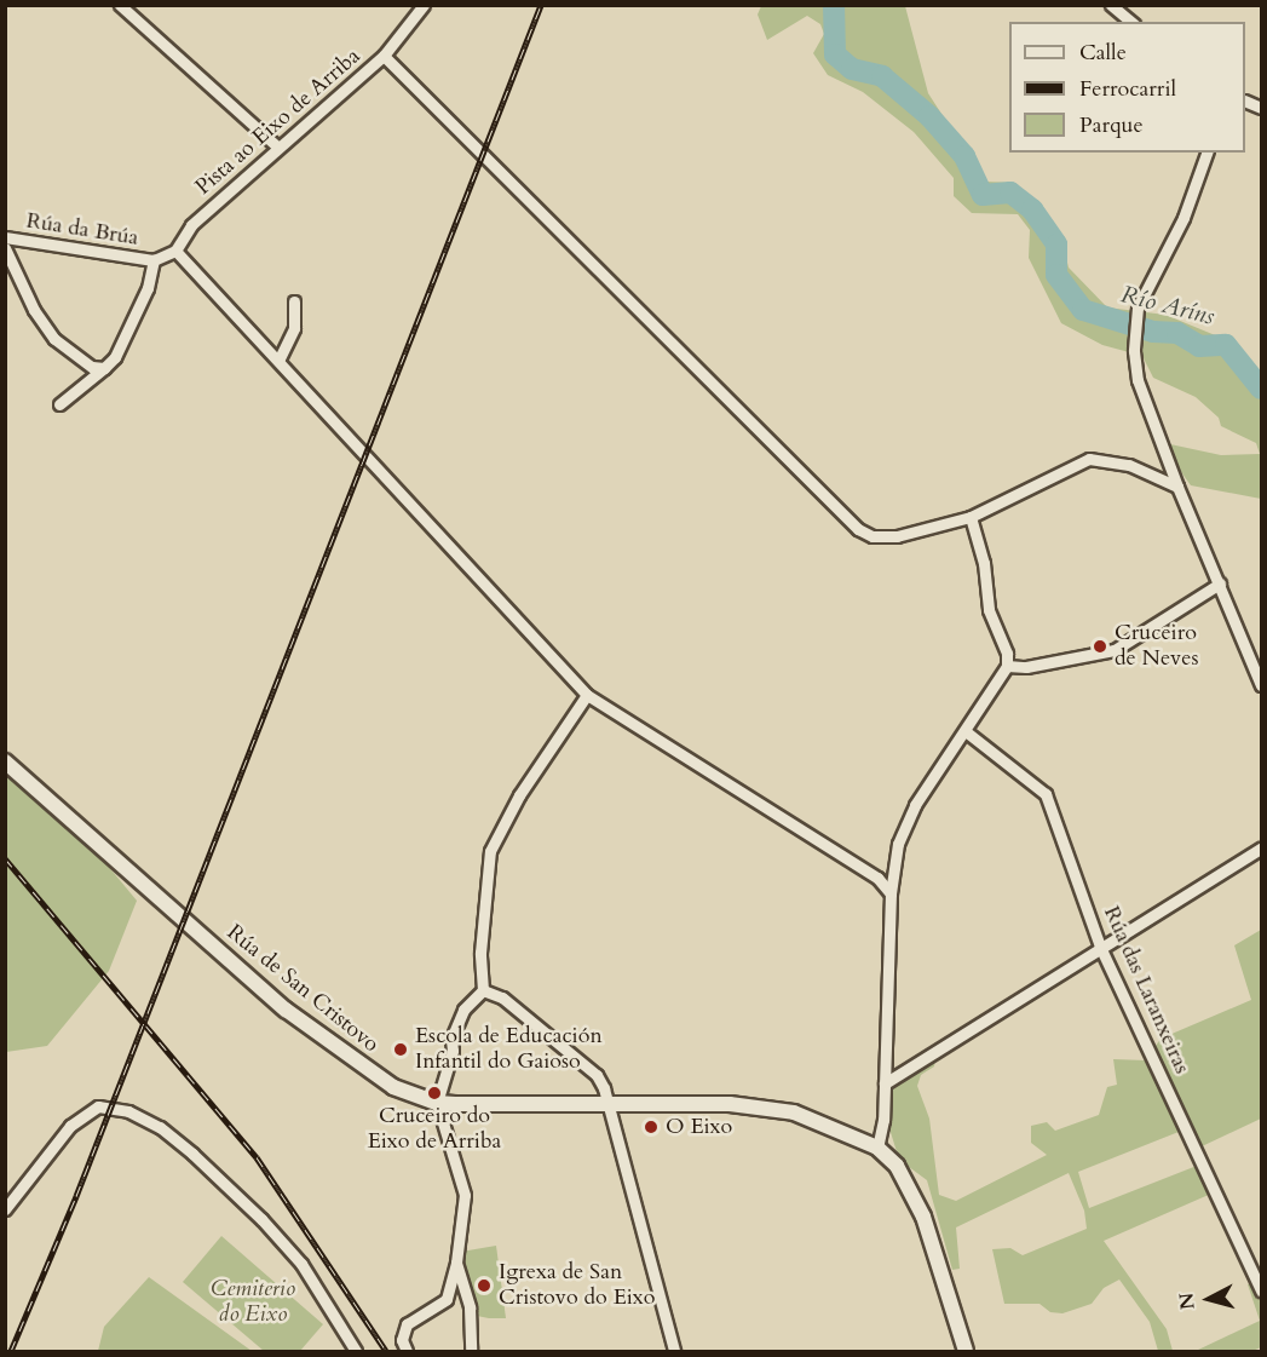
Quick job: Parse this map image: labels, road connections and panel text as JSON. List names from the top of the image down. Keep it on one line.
{"streets":{"street":["Pista ao Eixo de Arriba","Rúa da Brúa","Rúa de San Cristovo","Rúa das Laranxeiras"]},"water":["Río Aríns"],"parks":["Cemiterio do Eixo"],"places":["Cruceiro de Neves","Escola de Educación Infantil do Gaioso","Cruceiro do Eixo de Arriba","O Eixo","Igrexa de San Cristovo do Eixo"],"legend":["Calle","Ferrocarril","Parque"],"north":"left"}
